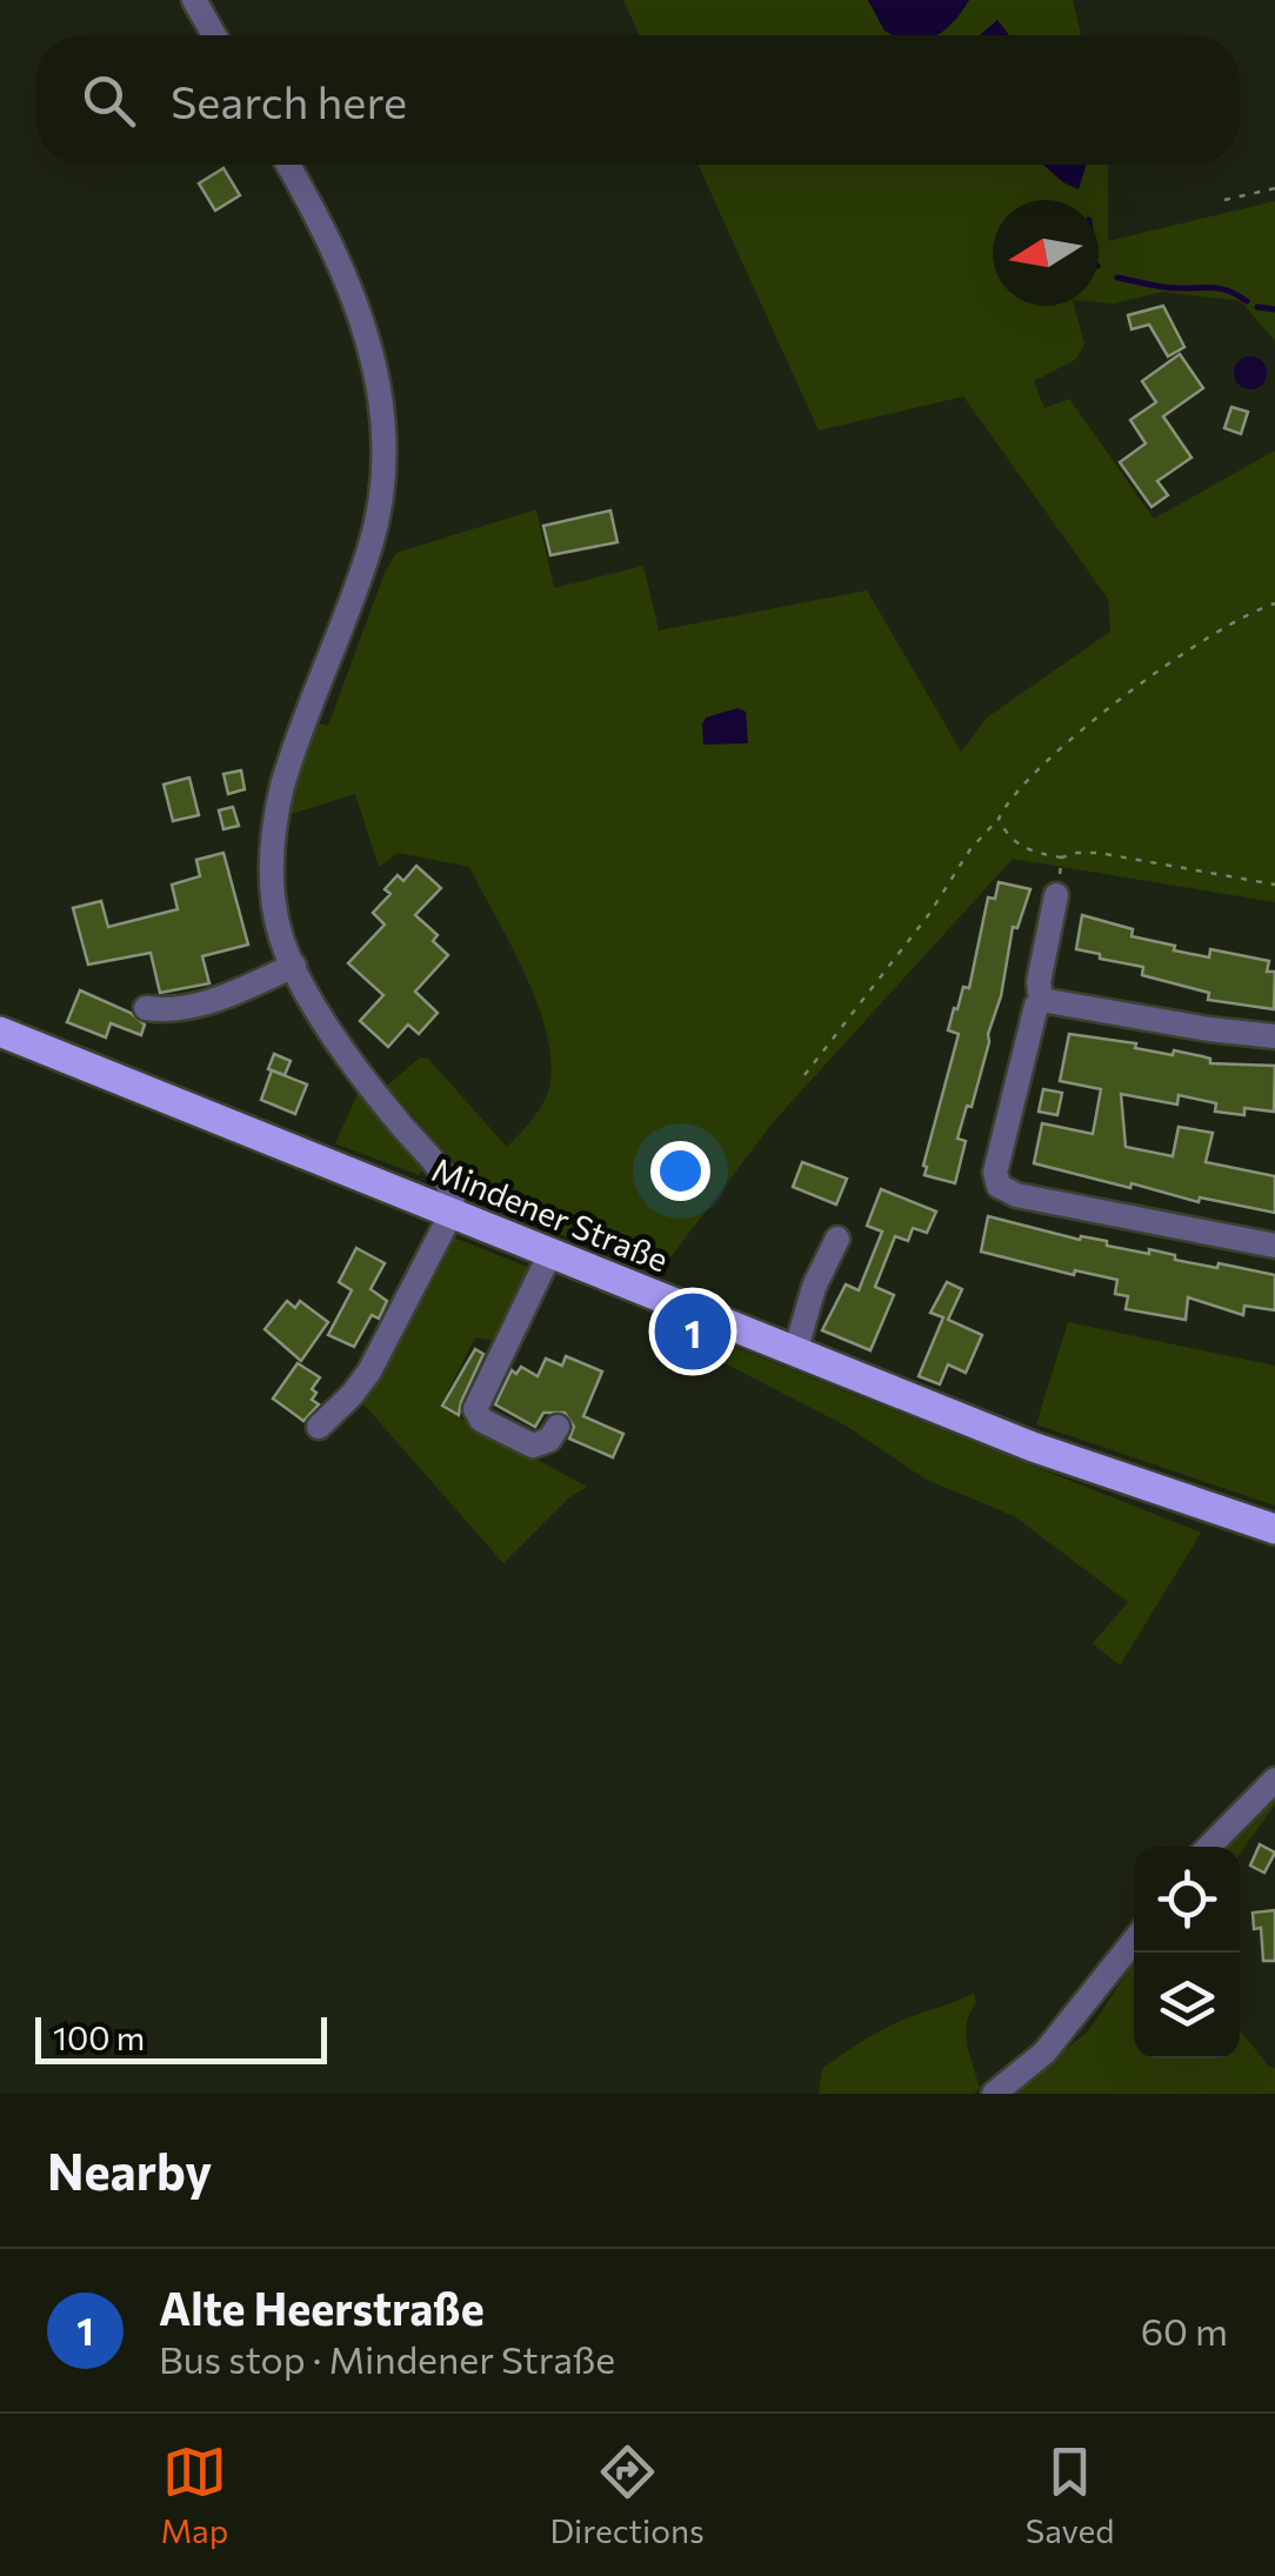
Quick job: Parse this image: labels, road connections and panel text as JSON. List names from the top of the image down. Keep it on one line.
{"streets":{"main road":["Mindener Straße"]},"scale_bar":"100 m","north":"left","page":{"search":"Search here","pins":"1","scale":"100 m","heading":"Nearby","list":[{"mark":"1","name":"Alte Heerstraße","note":"Bus stop · Mindener Straße","value":"60 m"}],"nav":["Map","Directions","Saved"]}}
